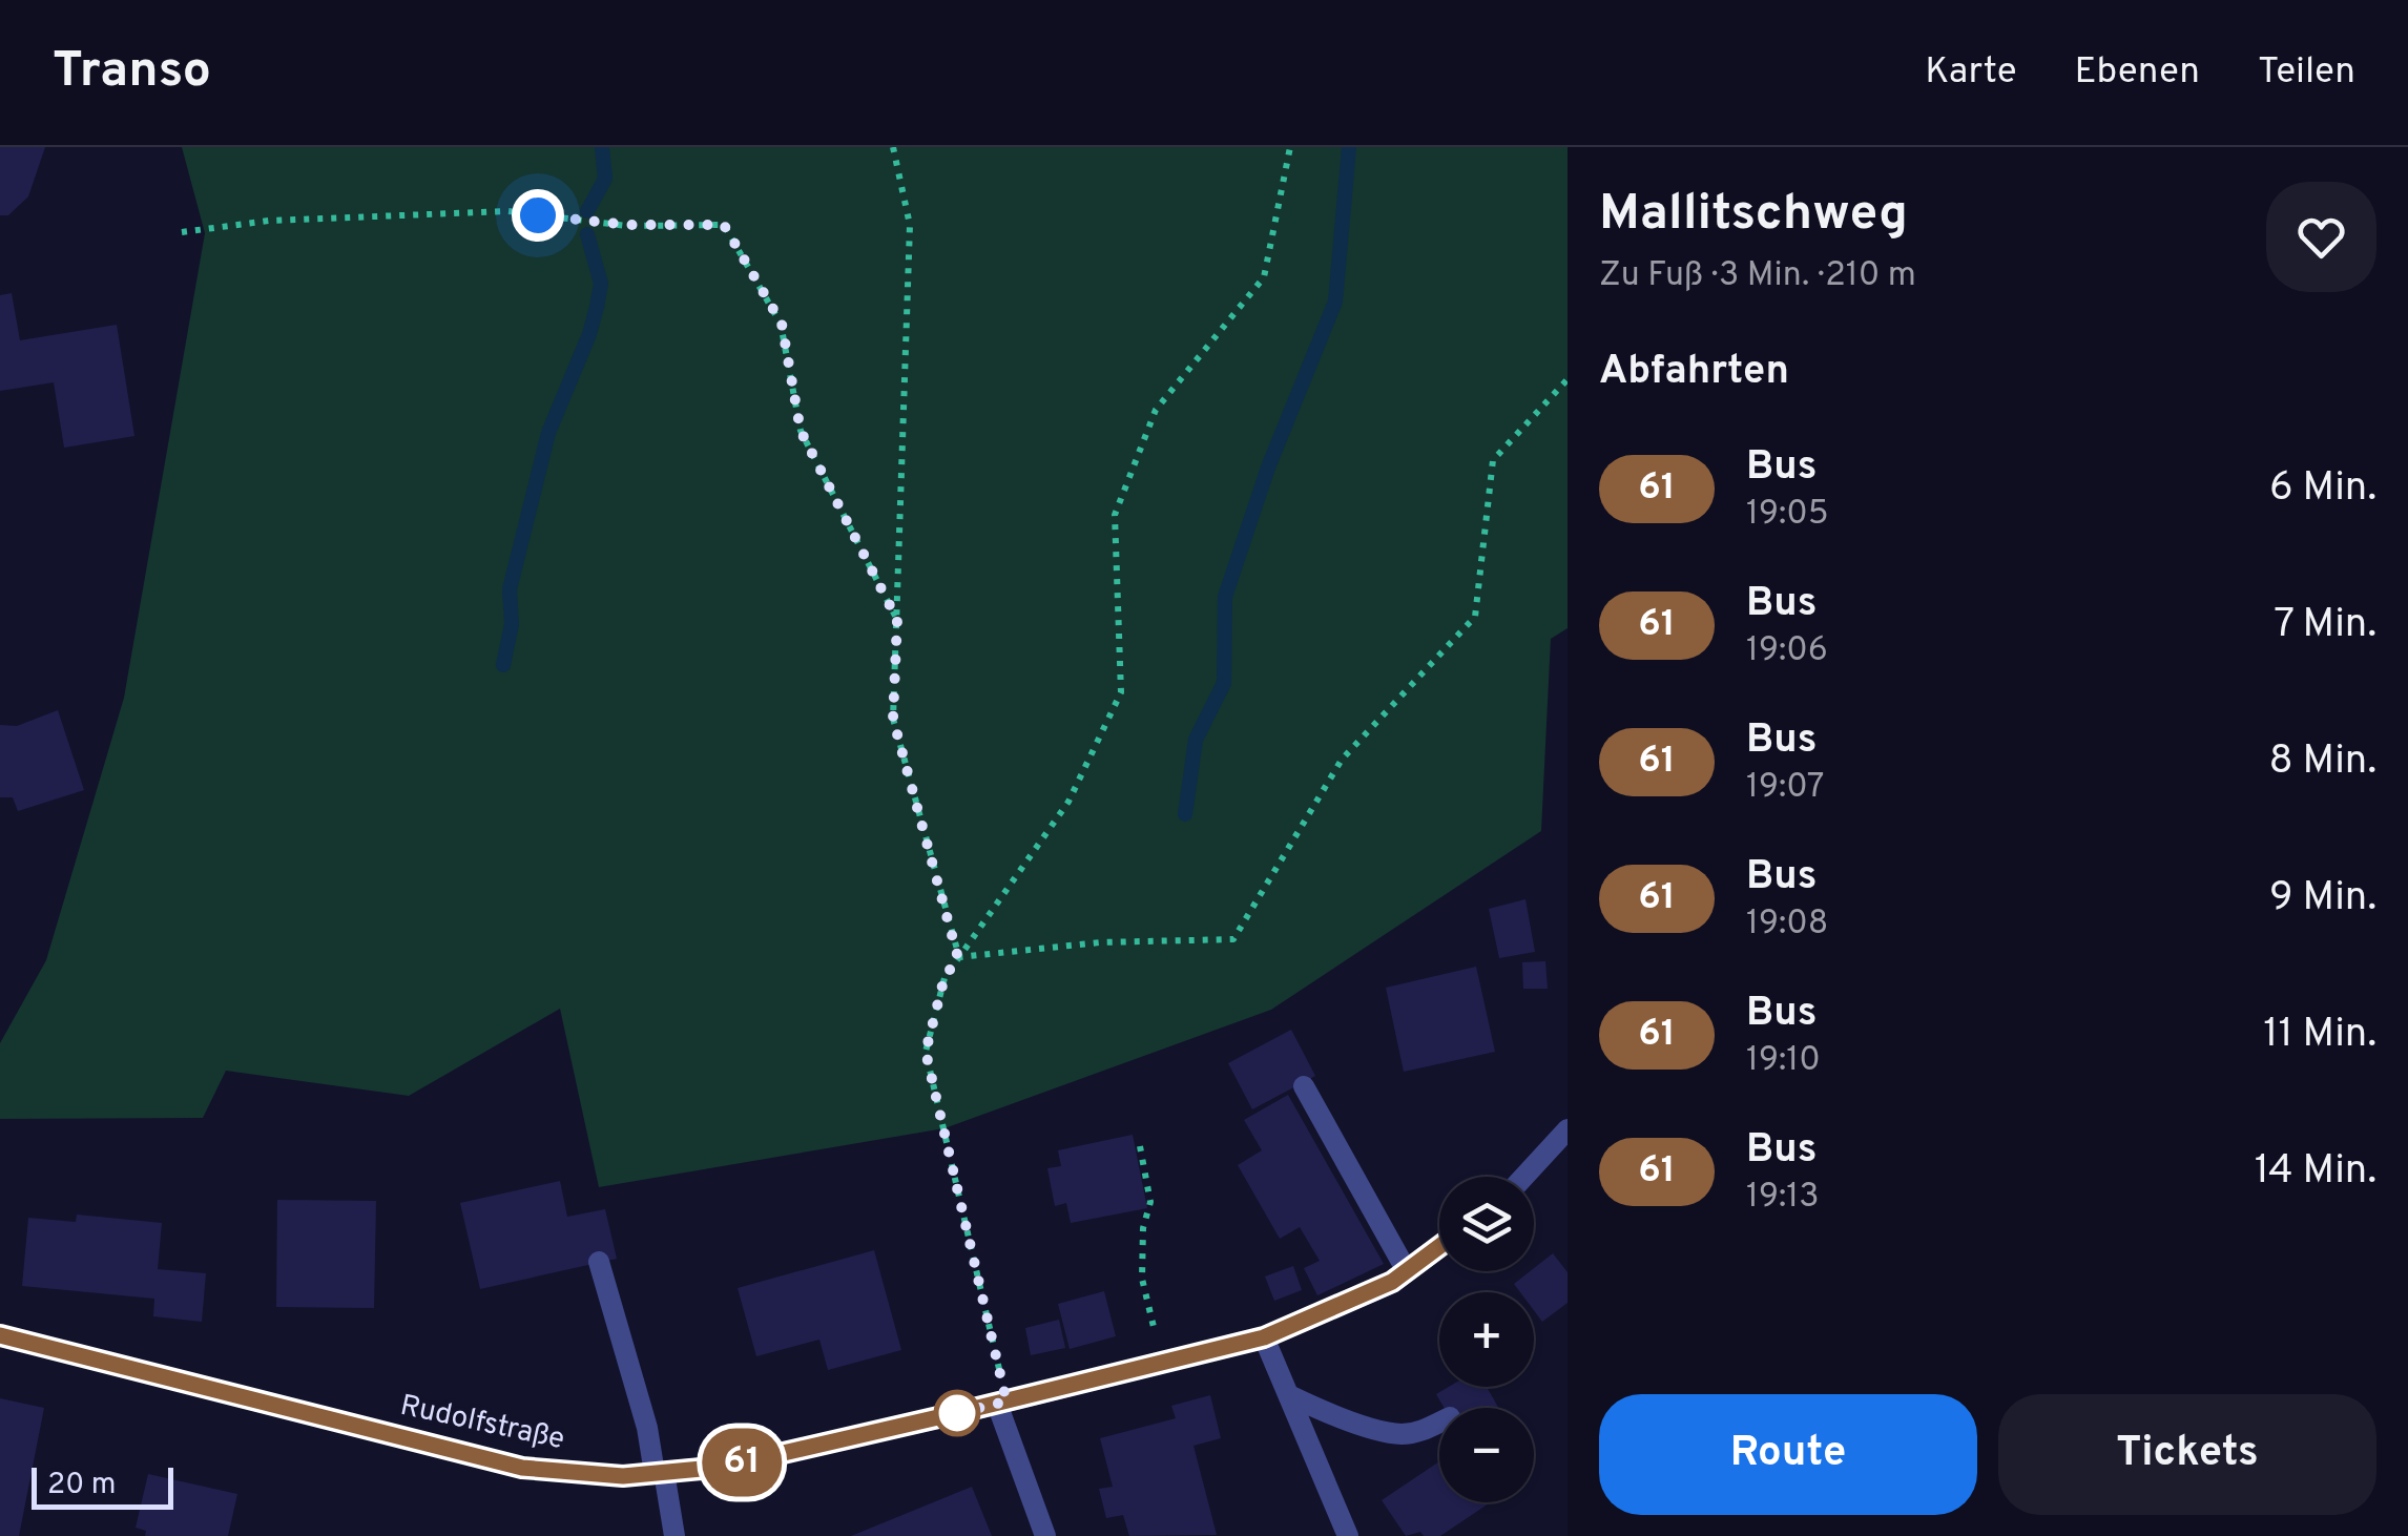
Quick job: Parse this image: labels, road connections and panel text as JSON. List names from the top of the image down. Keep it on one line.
{"streets":{"street":["Rudolfstraße"]},"lines":["bus line 61"],"scale_bar":"20 m","page":{"header":"Transo","nav":["Karte","Ebenen","Teilen"],"on_map":"61","heading":[["Mallitschweg","Zu Fuß · 3 Min. · 210 m"],"Abfahrten"],"list":[{"mark":"61","name":"Bus","note":"19:05","value":"6 Min."},{"mark":"61","name":"Bus","note":"19:06","value":"7 Min."},{"mark":"61","name":"Bus","note":"19:07","value":"8 Min."},{"mark":"61","name":"Bus","note":"19:08","value":"9 Min."},{"mark":"61","name":"Bus","note":"19:10","value":"11 Min."},{"mark":"61","name":"Bus","note":"19:13","value":"14 Min."}],"map_buttons":["+","−"],"buttons":["Route","Tickets"],"scale":"20 m"}}
